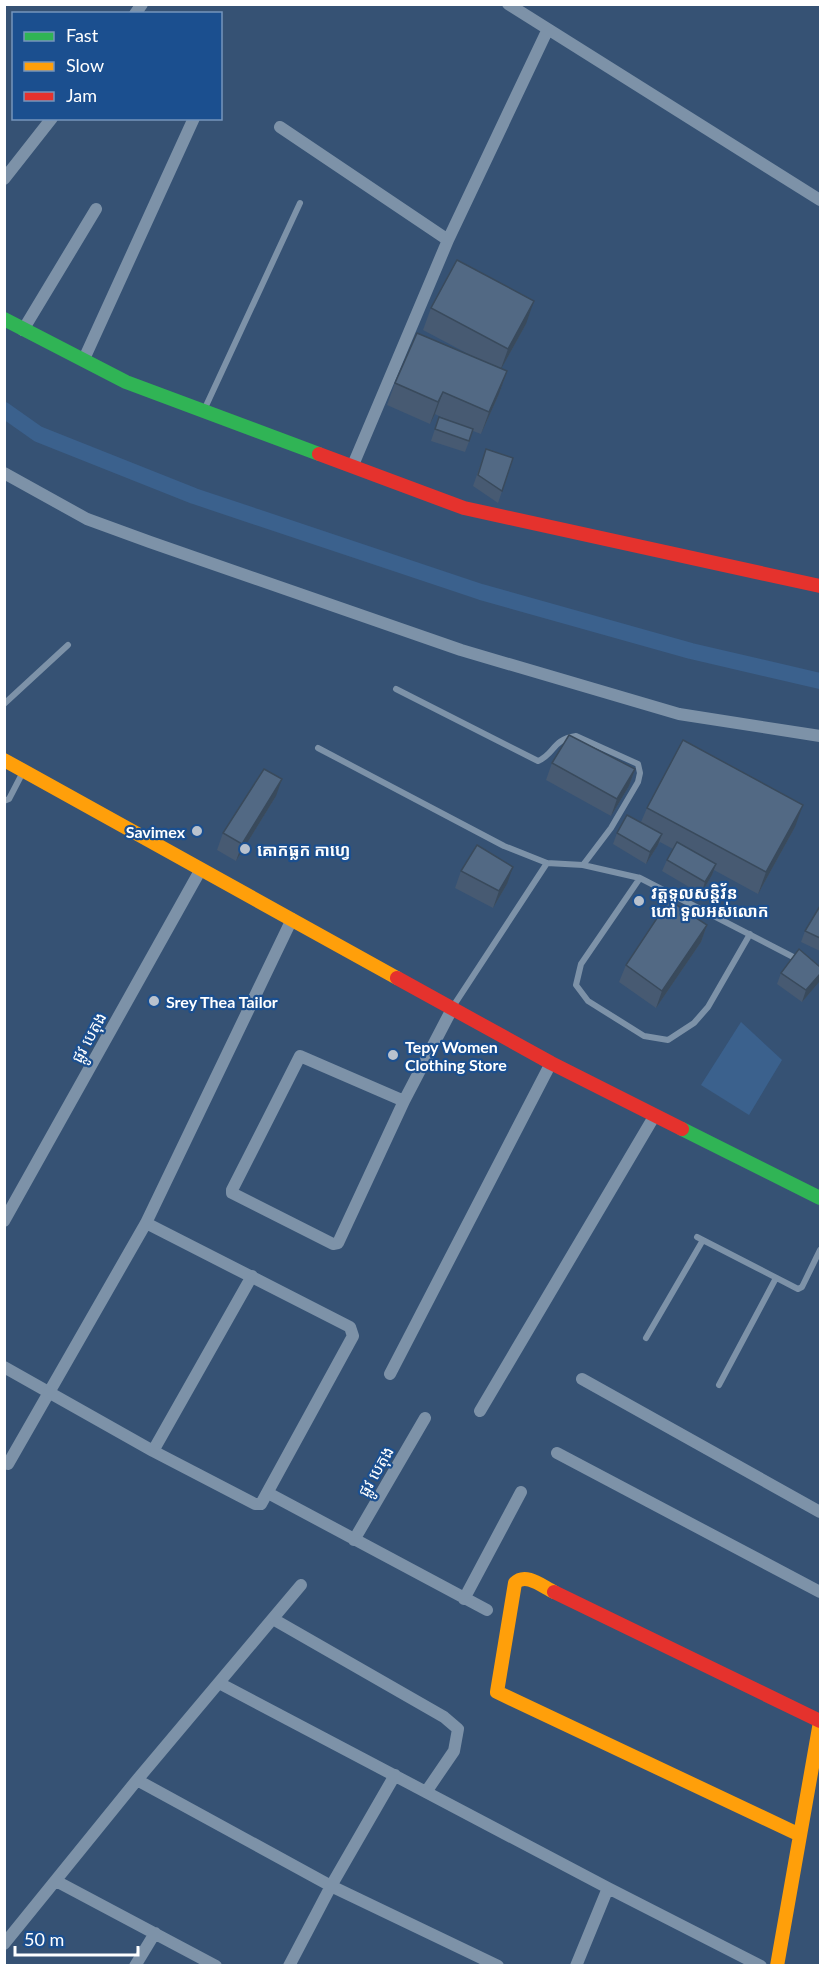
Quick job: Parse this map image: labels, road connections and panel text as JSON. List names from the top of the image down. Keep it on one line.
{"streets":{"street":["ផ្លូវ បេតុង"]},"places":["Savimex","គោកធ្លក កាហ្វេ","វត្តទូលសន្តិវ័ន ហៅ ទួលអស់លោក","Srey Thea Tailor","Tepy Women Clothing Store"],"legend":["Fast","Slow","Jam"],"scale_bar":"50 m"}
